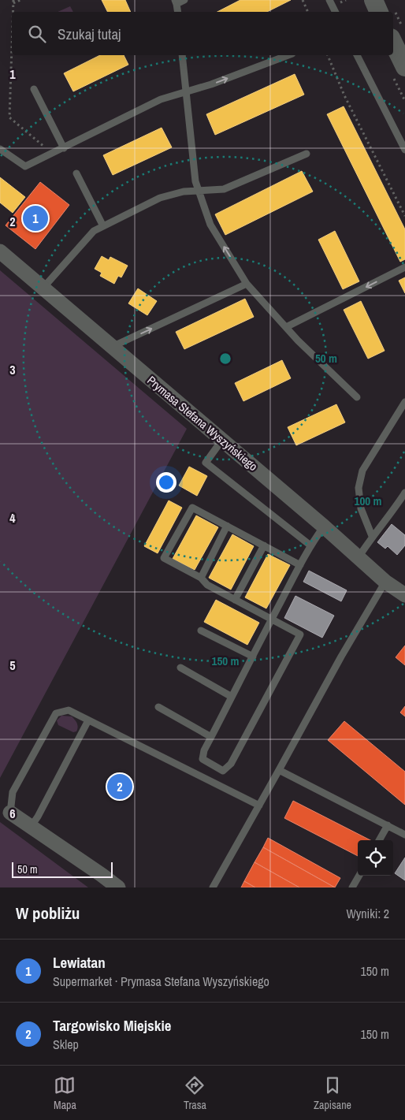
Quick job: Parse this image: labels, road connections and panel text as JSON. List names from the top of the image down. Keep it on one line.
{"streets":{"street":["Prymasa Stefana Wyszyńskiego"]},"scale_bar":"50 m","page":{"search":"Szukaj tutaj","pins":["1","2"],"scale":"50 m","heading":["W pobliżu","Wyniki: 2"],"list":[{"mark":"1","name":"Lewiatan","note":"Supermarket · Prymasa Stefana Wyszyńskiego","value":"150 m"},{"mark":"2","name":"Targowisko Miejskie","note":"Sklep","value":"150 m"}],"nav":["Mapa","Trasa","Zapisane"]},"grid":{"rows":["1","2","3","4","5","6"]},"rings":["50 m","100 m","150 m"]}
